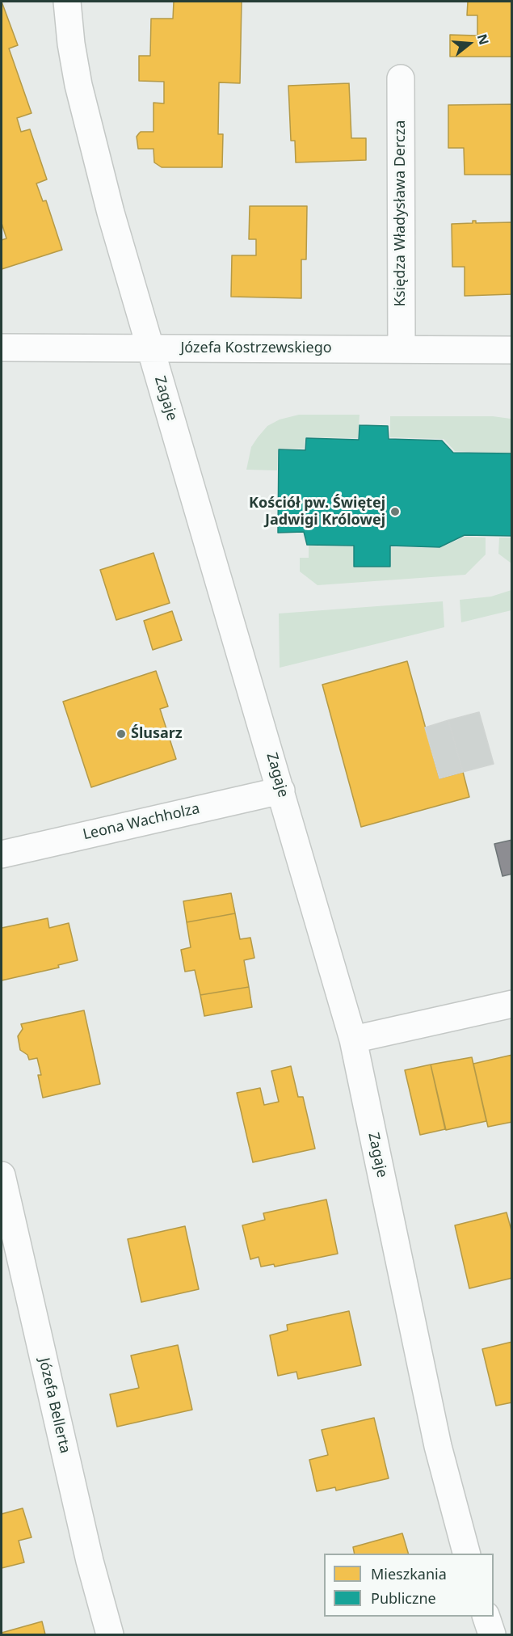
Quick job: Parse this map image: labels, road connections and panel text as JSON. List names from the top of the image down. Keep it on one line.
{"streets":{"street":["Księdza Władysława Dercza","Józefa Kostrzewskiego","Zagaje","Leona Wachholza","Józefa Bellerta"]},"crossings":[["Księdza Władysława Dercza","Józefa Kostrzewskiego"],["Józefa Kostrzewskiego","Zagaje"],["Zagaje","Leona Wachholza"]],"places":["Kościół pw. Świętej Jadwigi Królowej","Ślusarz"],"legend":["Mieszkania","Publiczne"],"north":"right"}
